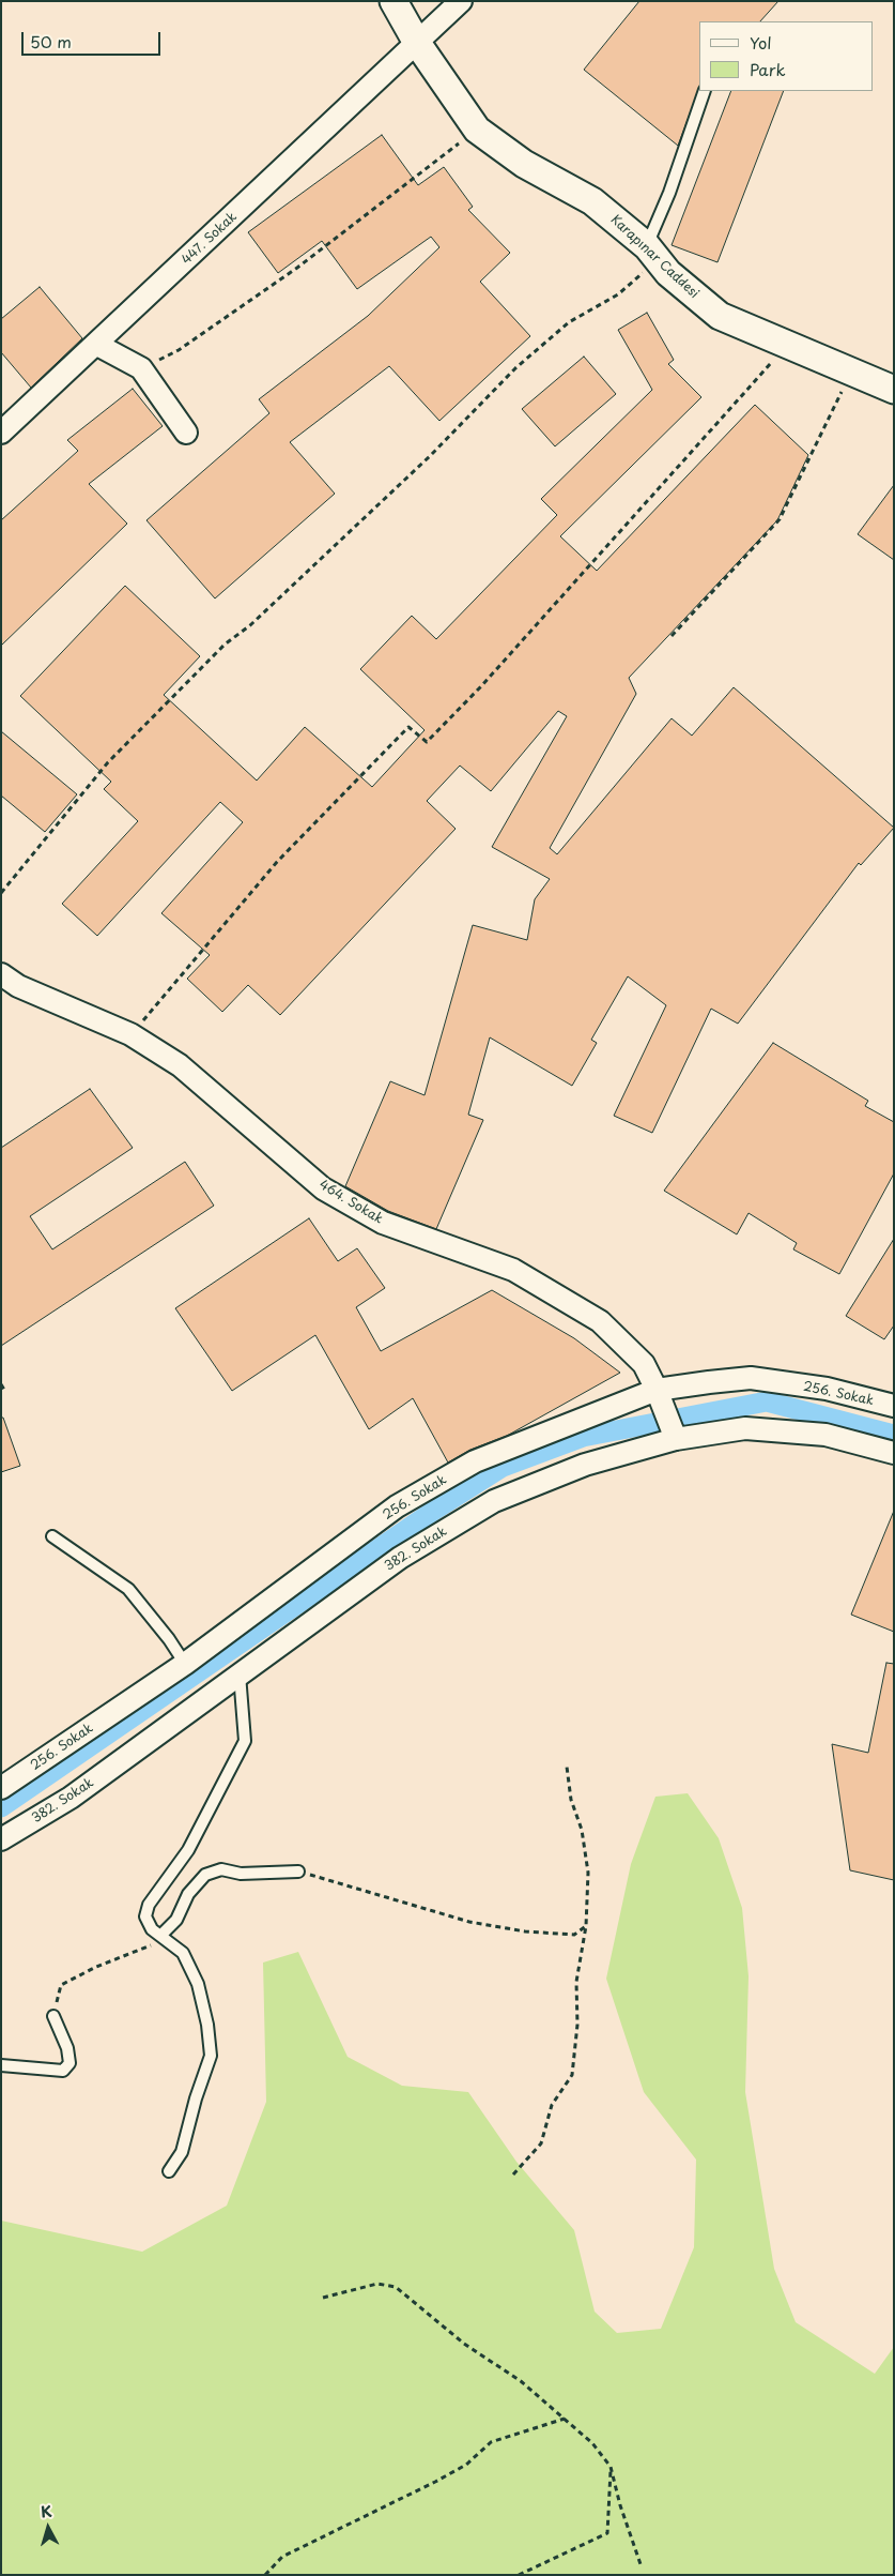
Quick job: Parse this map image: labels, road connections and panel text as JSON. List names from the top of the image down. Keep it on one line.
{"streets":{"street":["447. Sokak","Karapınar Caddesi","464. Sokak","256. Sokak","382. Sokak"]},"crossings":[["447. Sokak","Karapınar Caddesi"],["464. Sokak","256. Sokak"],["464. Sokak","382. Sokak"]],"legend":["Yol","Park"],"scale_bar":"50 m","north":"top"}
